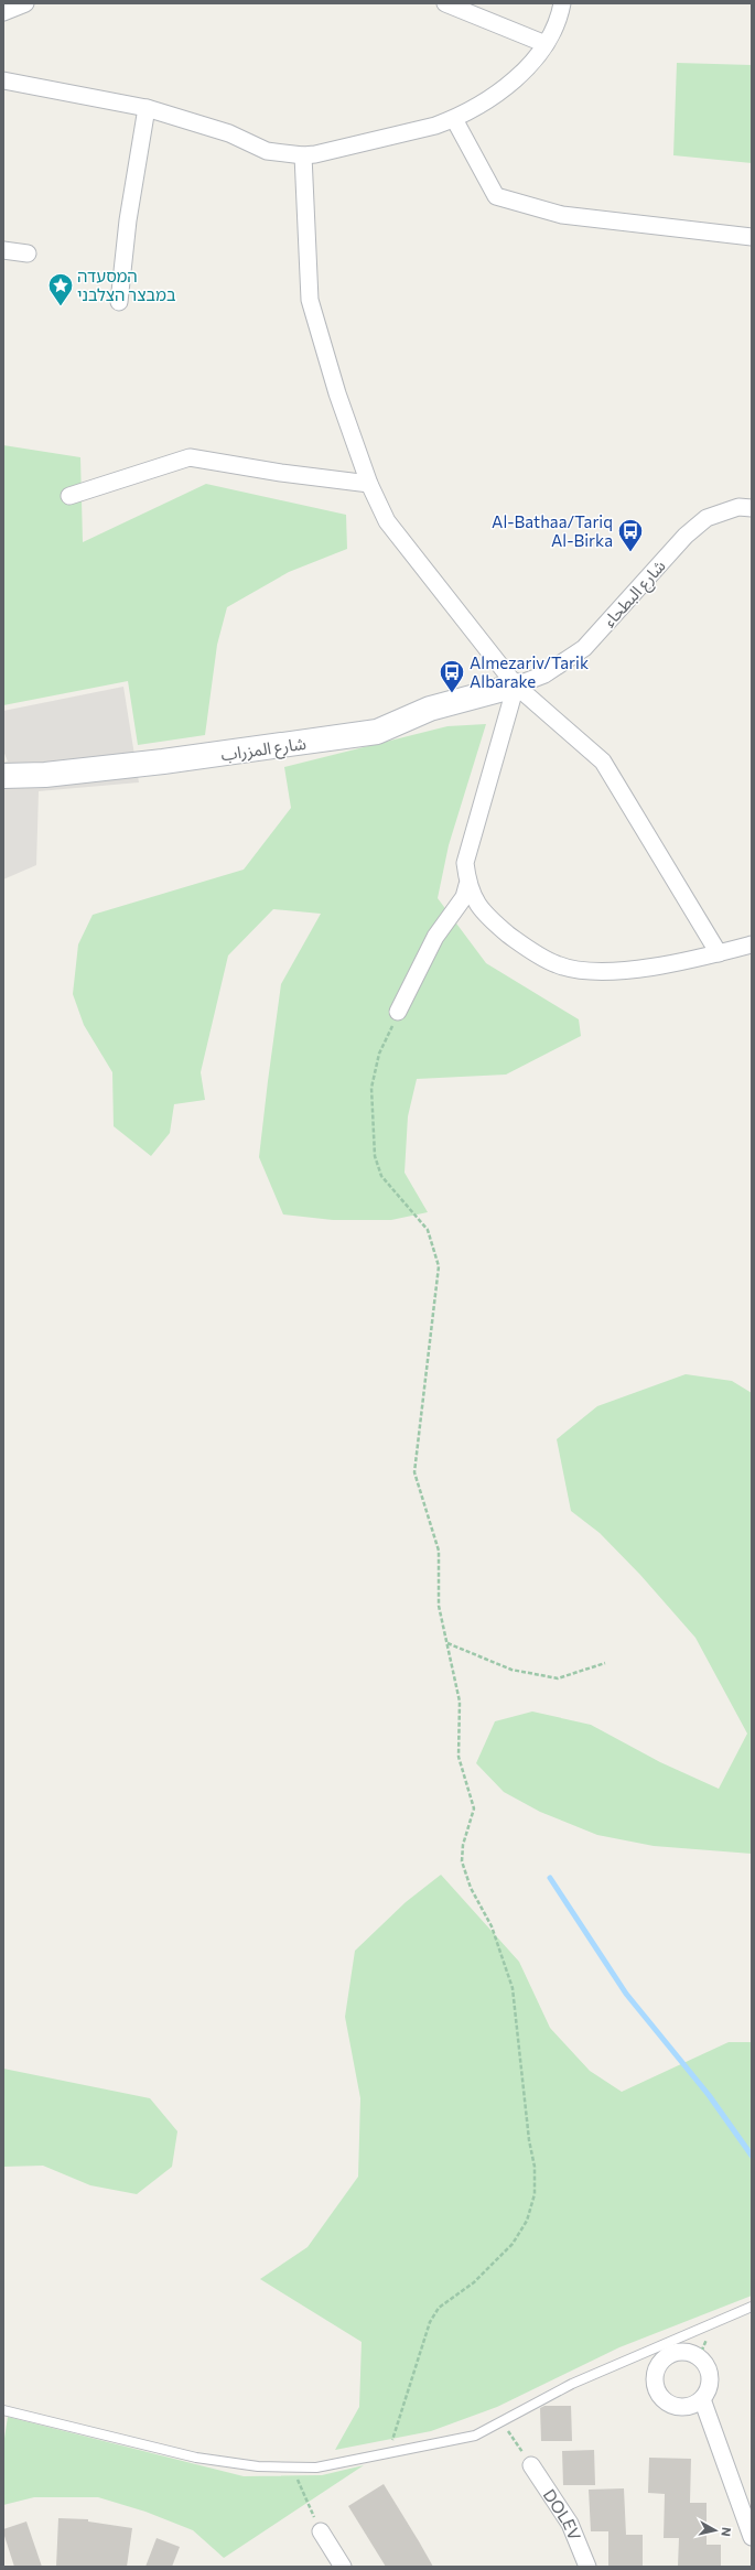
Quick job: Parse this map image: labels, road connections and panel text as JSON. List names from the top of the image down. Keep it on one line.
{"streets":{"street":["شارع البطحاء","شارع المزراب","DOLEV"]},"crossings":[["شارع البطحاء","شارع المزراب"]],"places":{"place":["המסעדה במבצר הצלבני"],"bus stop":["Al-Bathaa/Tariq Al-Birka","Almezariv/Tarik Albarake"]},"north":"right"}
